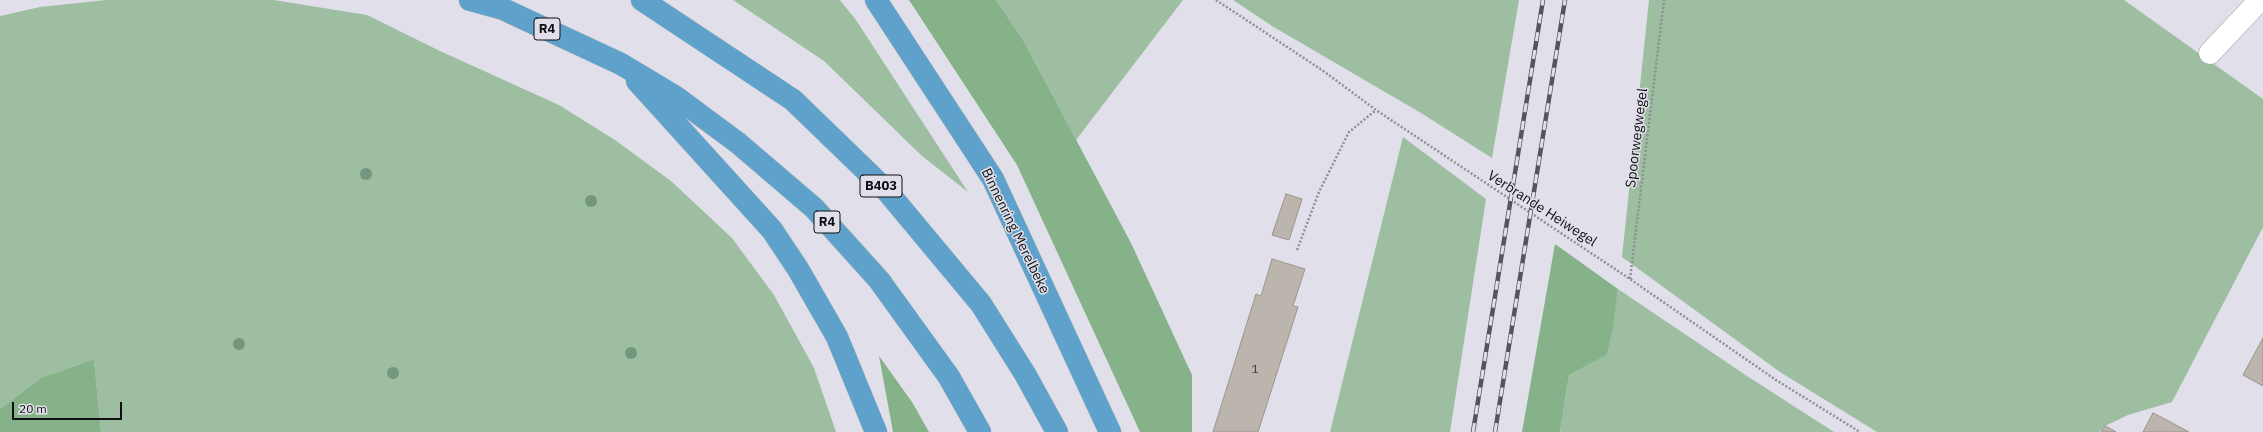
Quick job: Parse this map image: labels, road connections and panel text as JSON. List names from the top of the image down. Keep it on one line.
{"streets":{"highway":["R4","B403","Binnenring Merelbeke"],"path":["Spoorwegwegel","Verbrande Heiwegel"]},"crossings":[["Spoorwegwegel","Verbrande Heiwegel"]],"house_numbers":["1"],"scale_bar":"20 m"}
